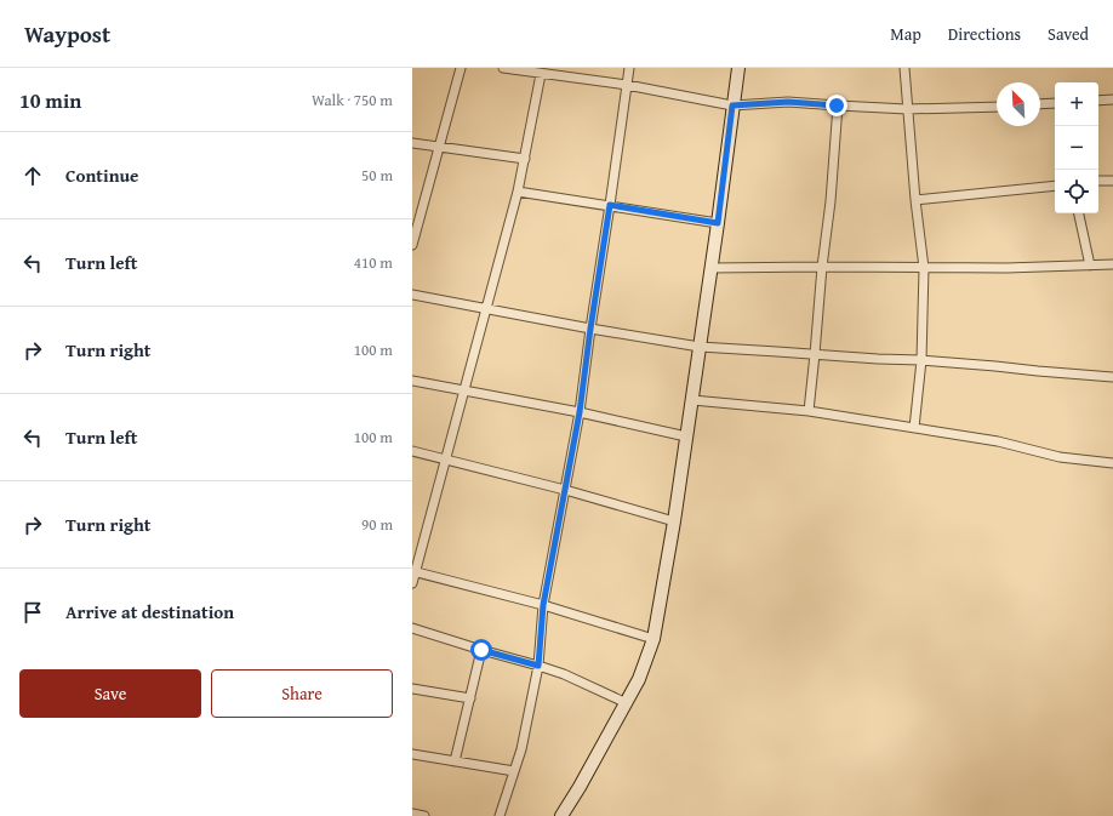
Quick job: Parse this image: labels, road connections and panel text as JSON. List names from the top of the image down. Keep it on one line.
{"north":"top left","page":{"header":"Waypost","nav":["Map","Directions","Saved"],"heading":["10 min","Walk · 750 m"],"map_buttons":["+","−"],"list":[["Continue","50 m"],["Turn left","410 m"],["Turn right","100 m"],["Turn left","100 m"],["Turn right","90 m"],"Arrive at destination"],"buttons":["Save","Share"]}}
